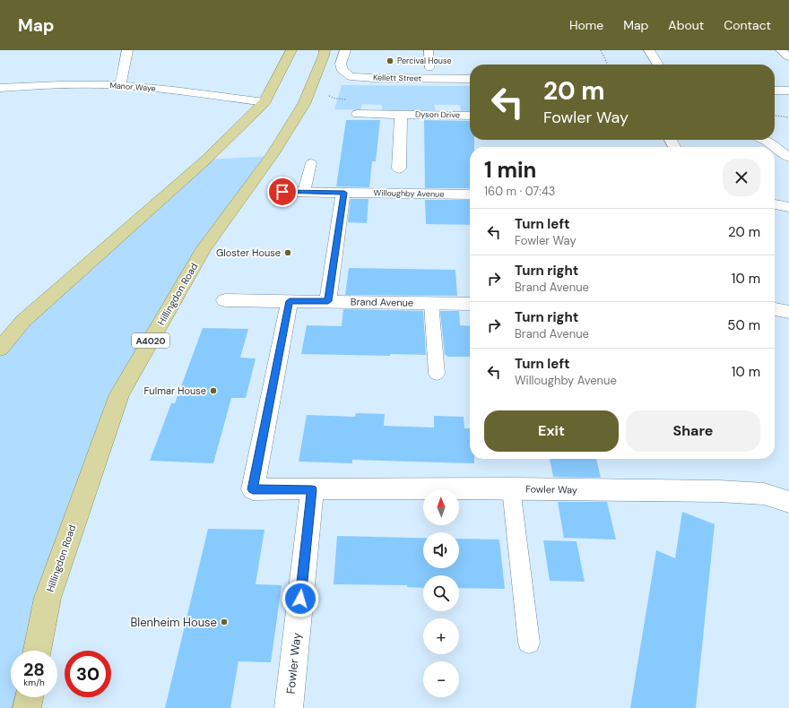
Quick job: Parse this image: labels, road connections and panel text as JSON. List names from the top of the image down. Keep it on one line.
{"streets":{"main road":["Hillingdon Road","A4020"],"street":["Kellett Street","Manor Waye","Dyson Drive","Willoughby Avenue","Brand Avenue","Fowler Way"]},"crossings":[["Brand Avenue","Fowler Way"]],"places":["Percival House","Gloster House","Fulmar House","Blenheim House"],"north":"top","page":{"header":"Map","nav":["Home","Map","About","Contact"],"turn":["20 m","Fowler Way"],"heading":["1 min","160 m · 07:43"],"list":[{"name":"Turn left","note":"Fowler Way","value":"20 m"},{"name":"Turn right","note":"Brand Avenue","value":"10 m"},{"name":"Turn right","note":"Brand Avenue","value":"50 m"},{"name":"Turn left","note":"Willoughby Avenue","value":"10 m"}],"buttons":["Exit","Share"],"map_buttons":["+","−"],"speed":"28 km/h","limit":"30"}}
